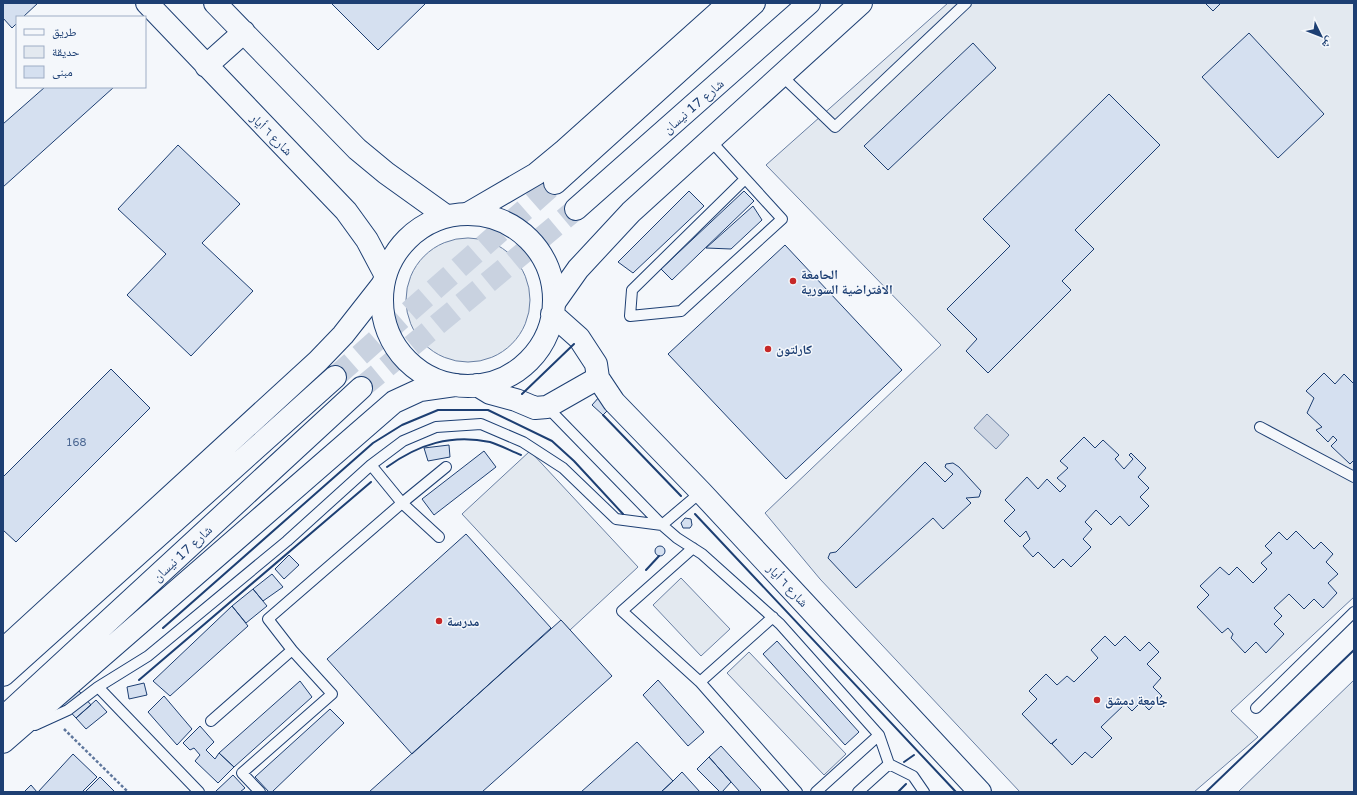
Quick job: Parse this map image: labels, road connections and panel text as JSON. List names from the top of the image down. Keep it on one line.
{"streets":{"main road":["شارع 17 نيسان","شارع ٦ أيار"]},"places":["الحامعة الافتراضية السورية","كارلتون","مدرسة","جامعة دمشق"],"house_numbers":["168"],"legend":["طريق","حديقة","مبنى"],"north":"bottom right"}
